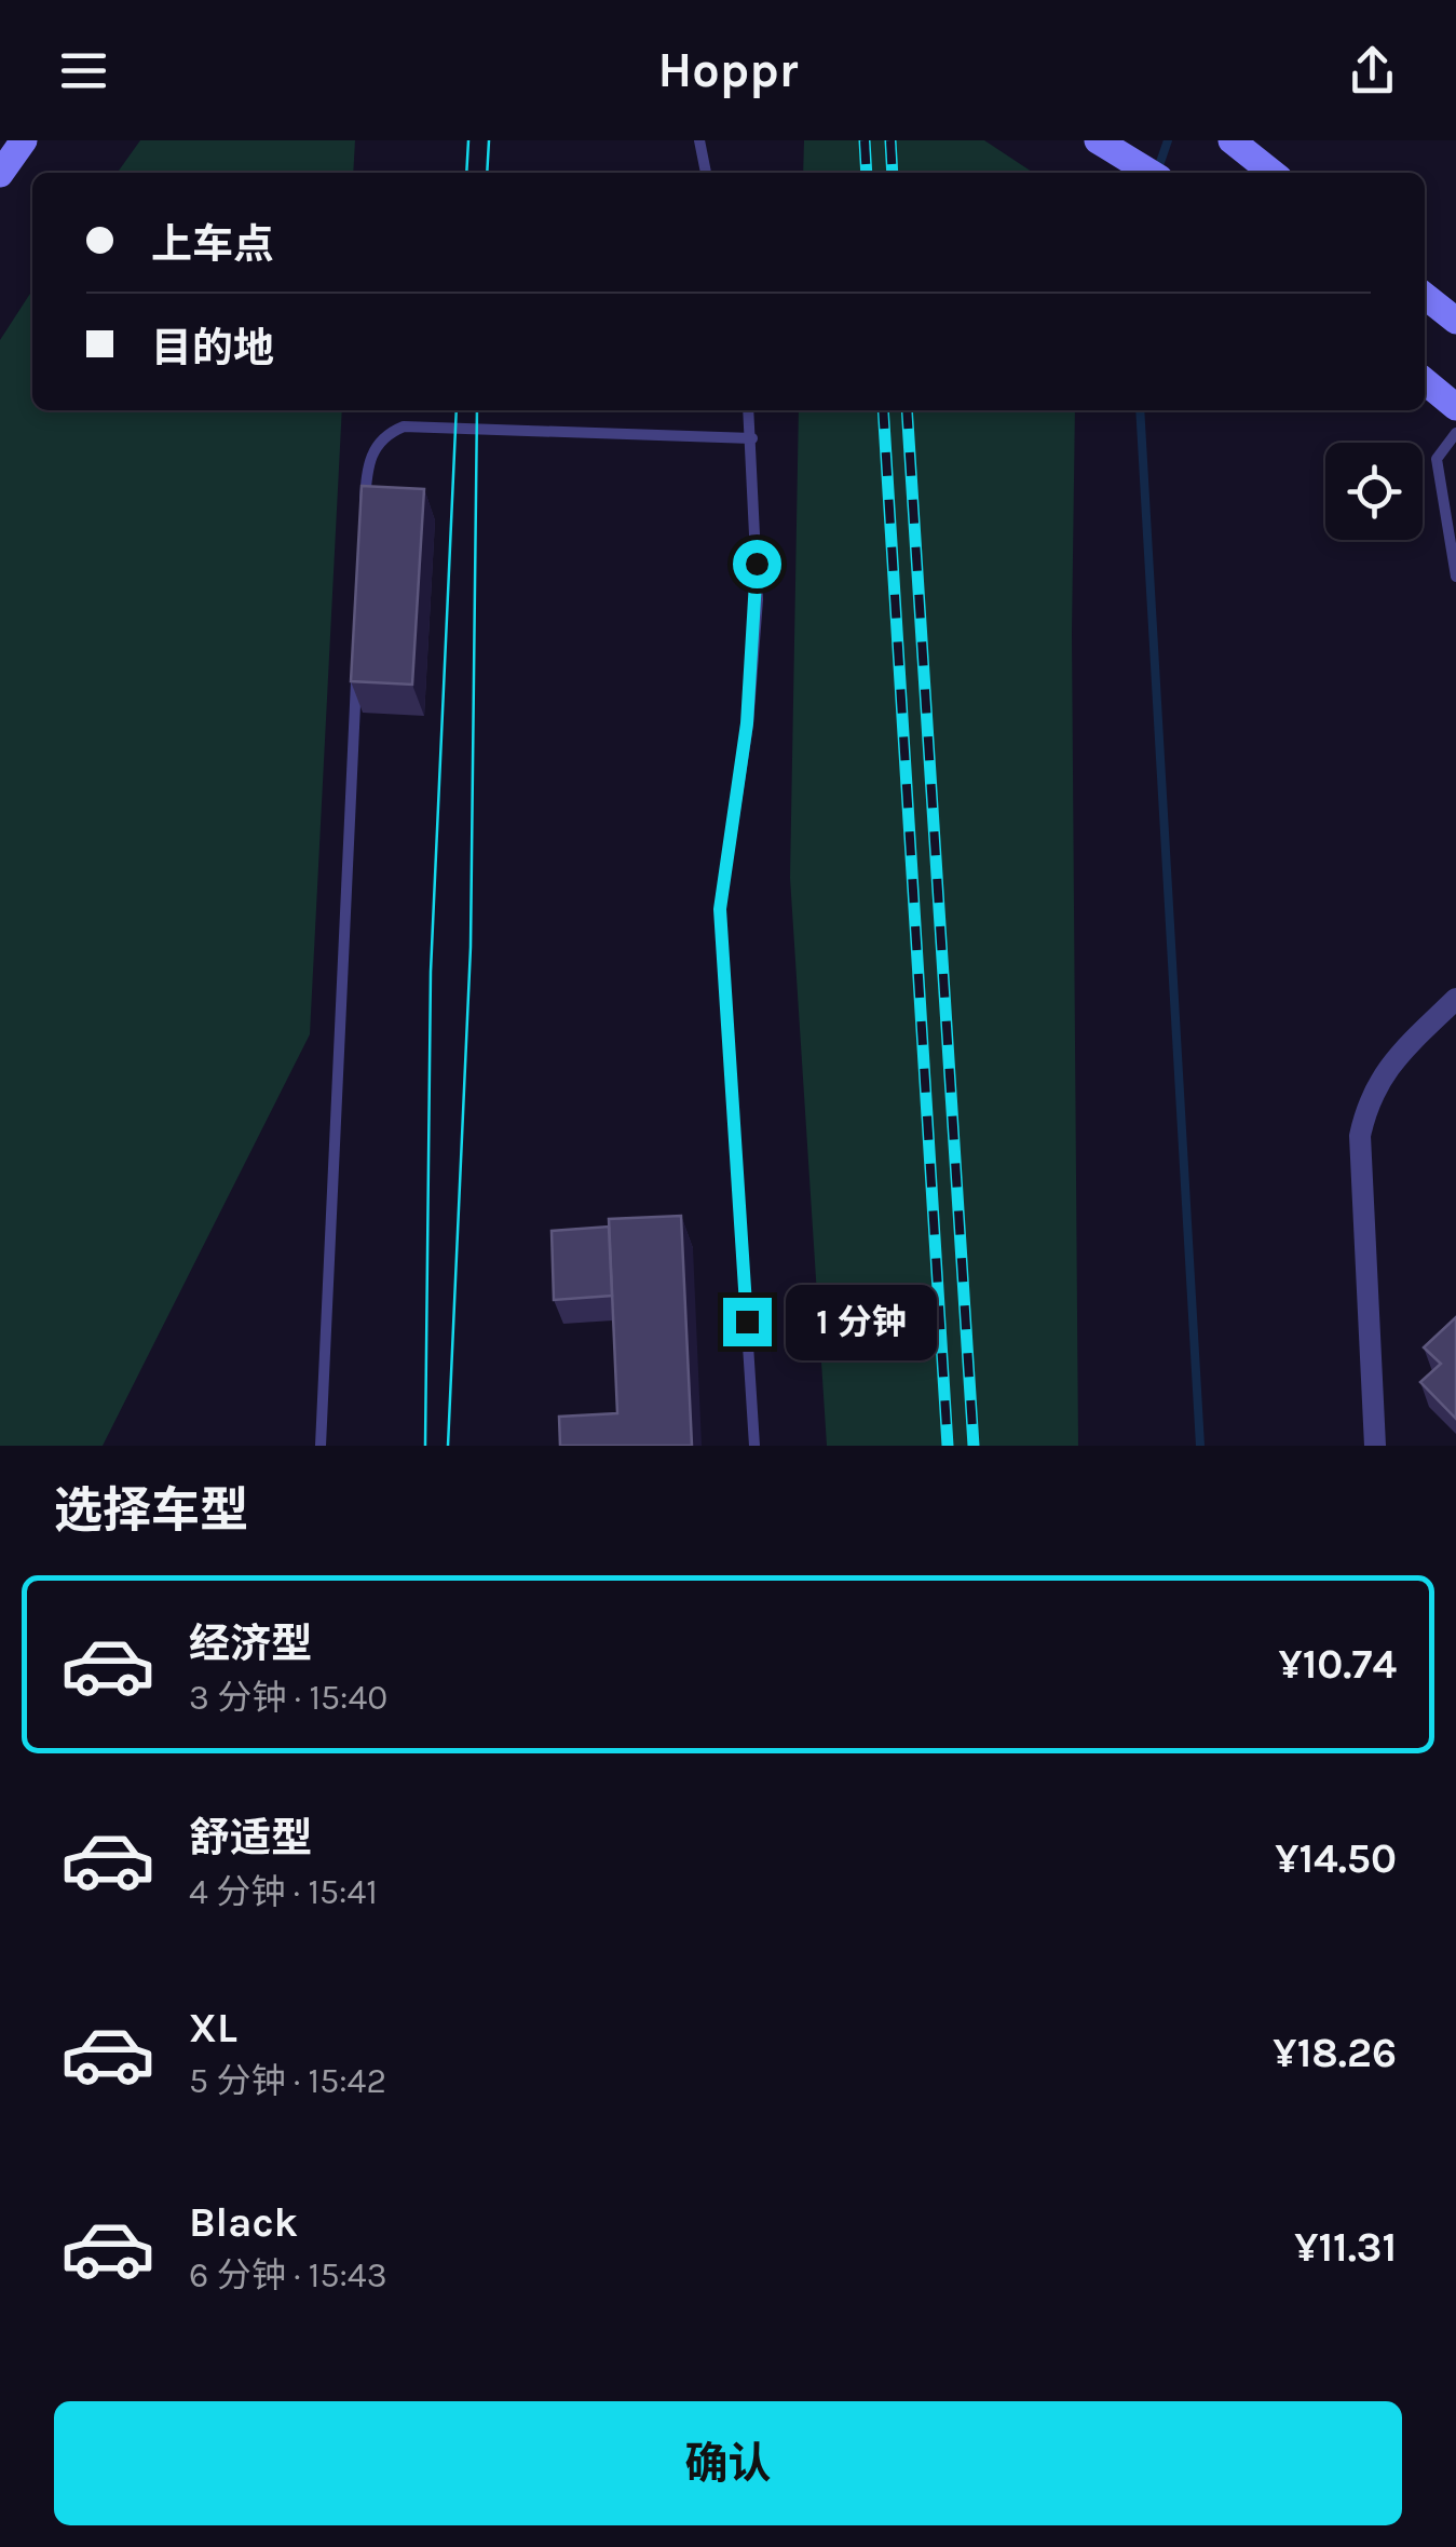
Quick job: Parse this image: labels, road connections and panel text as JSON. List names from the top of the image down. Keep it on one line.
{"page":{"header":"Hoppr","banner":["上车点","目的地"],"bubble":"1 分钟","heading":"选择车型","list":[{"name":"经济型","note":"3 分钟 · 15:40","value":"¥10.74"},{"name":"舒适型","note":"4 分钟 · 15:41","value":"¥14.50"},{"name":"XL","note":"5 分钟 · 15:42","value":"¥18.26"},{"name":"Black","note":"6 分钟 · 15:43","value":"¥11.31"}],"buttons":"确认"}}
